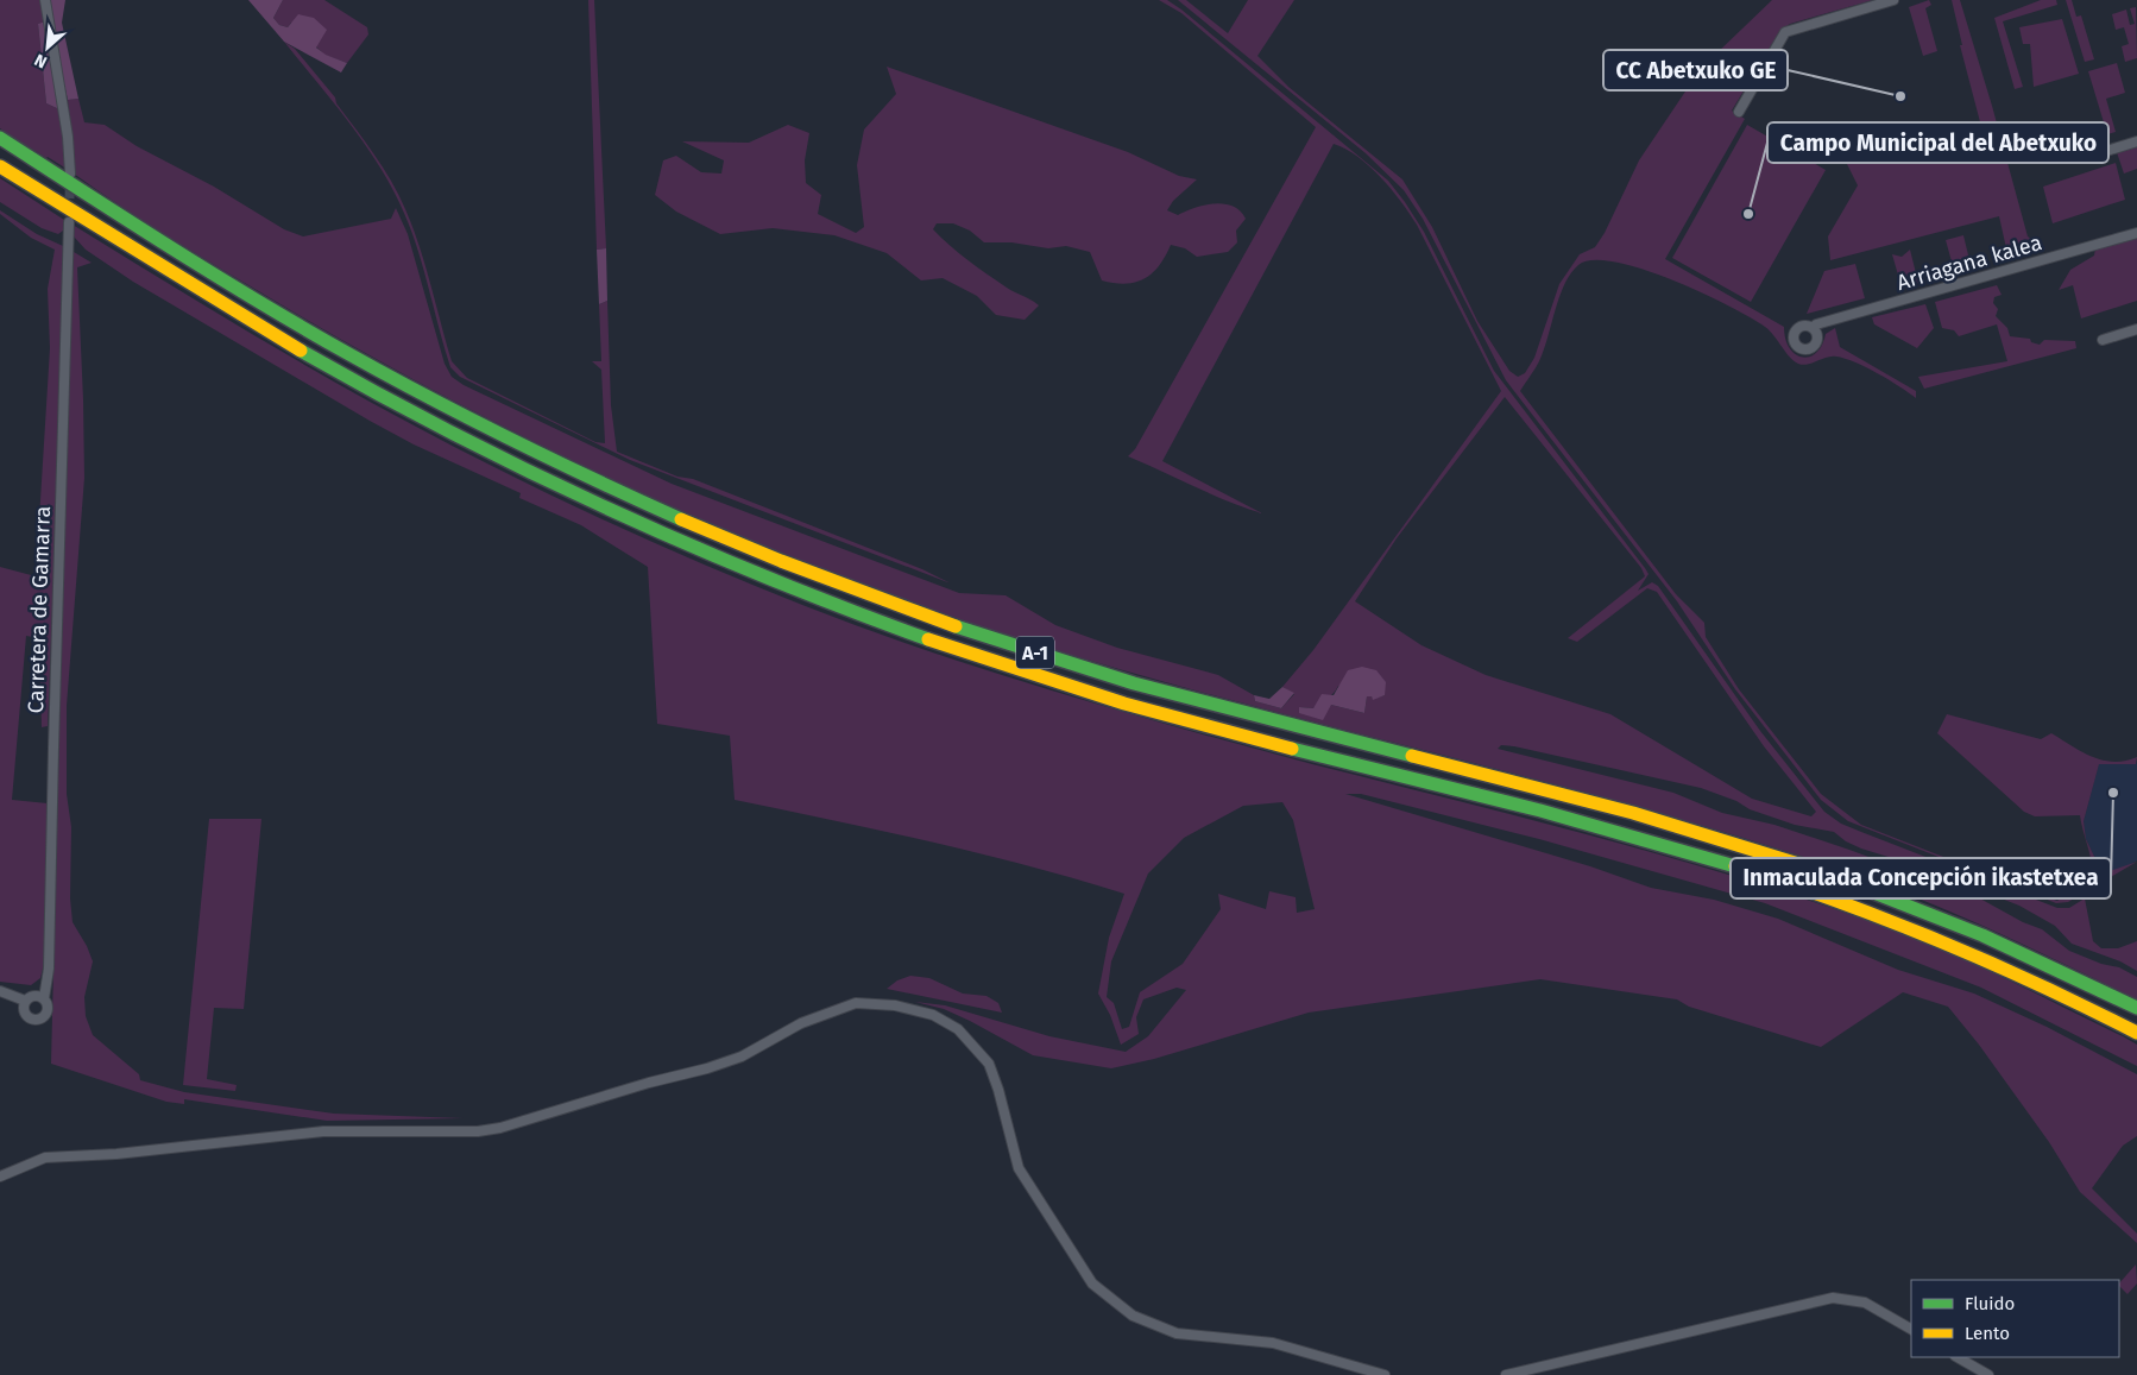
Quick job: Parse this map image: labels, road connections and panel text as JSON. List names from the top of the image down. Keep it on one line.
{"streets":{"highway":["A-1"],"street":["Arriagana kalea","Carretera de Gamarra"]},"places":["CC Abetxuko GE","Campo Municipal del Abetxuko","Inmaculada Concepción ikastetxea"],"legend":["Fluido","Lento"],"north":"bottom left"}
